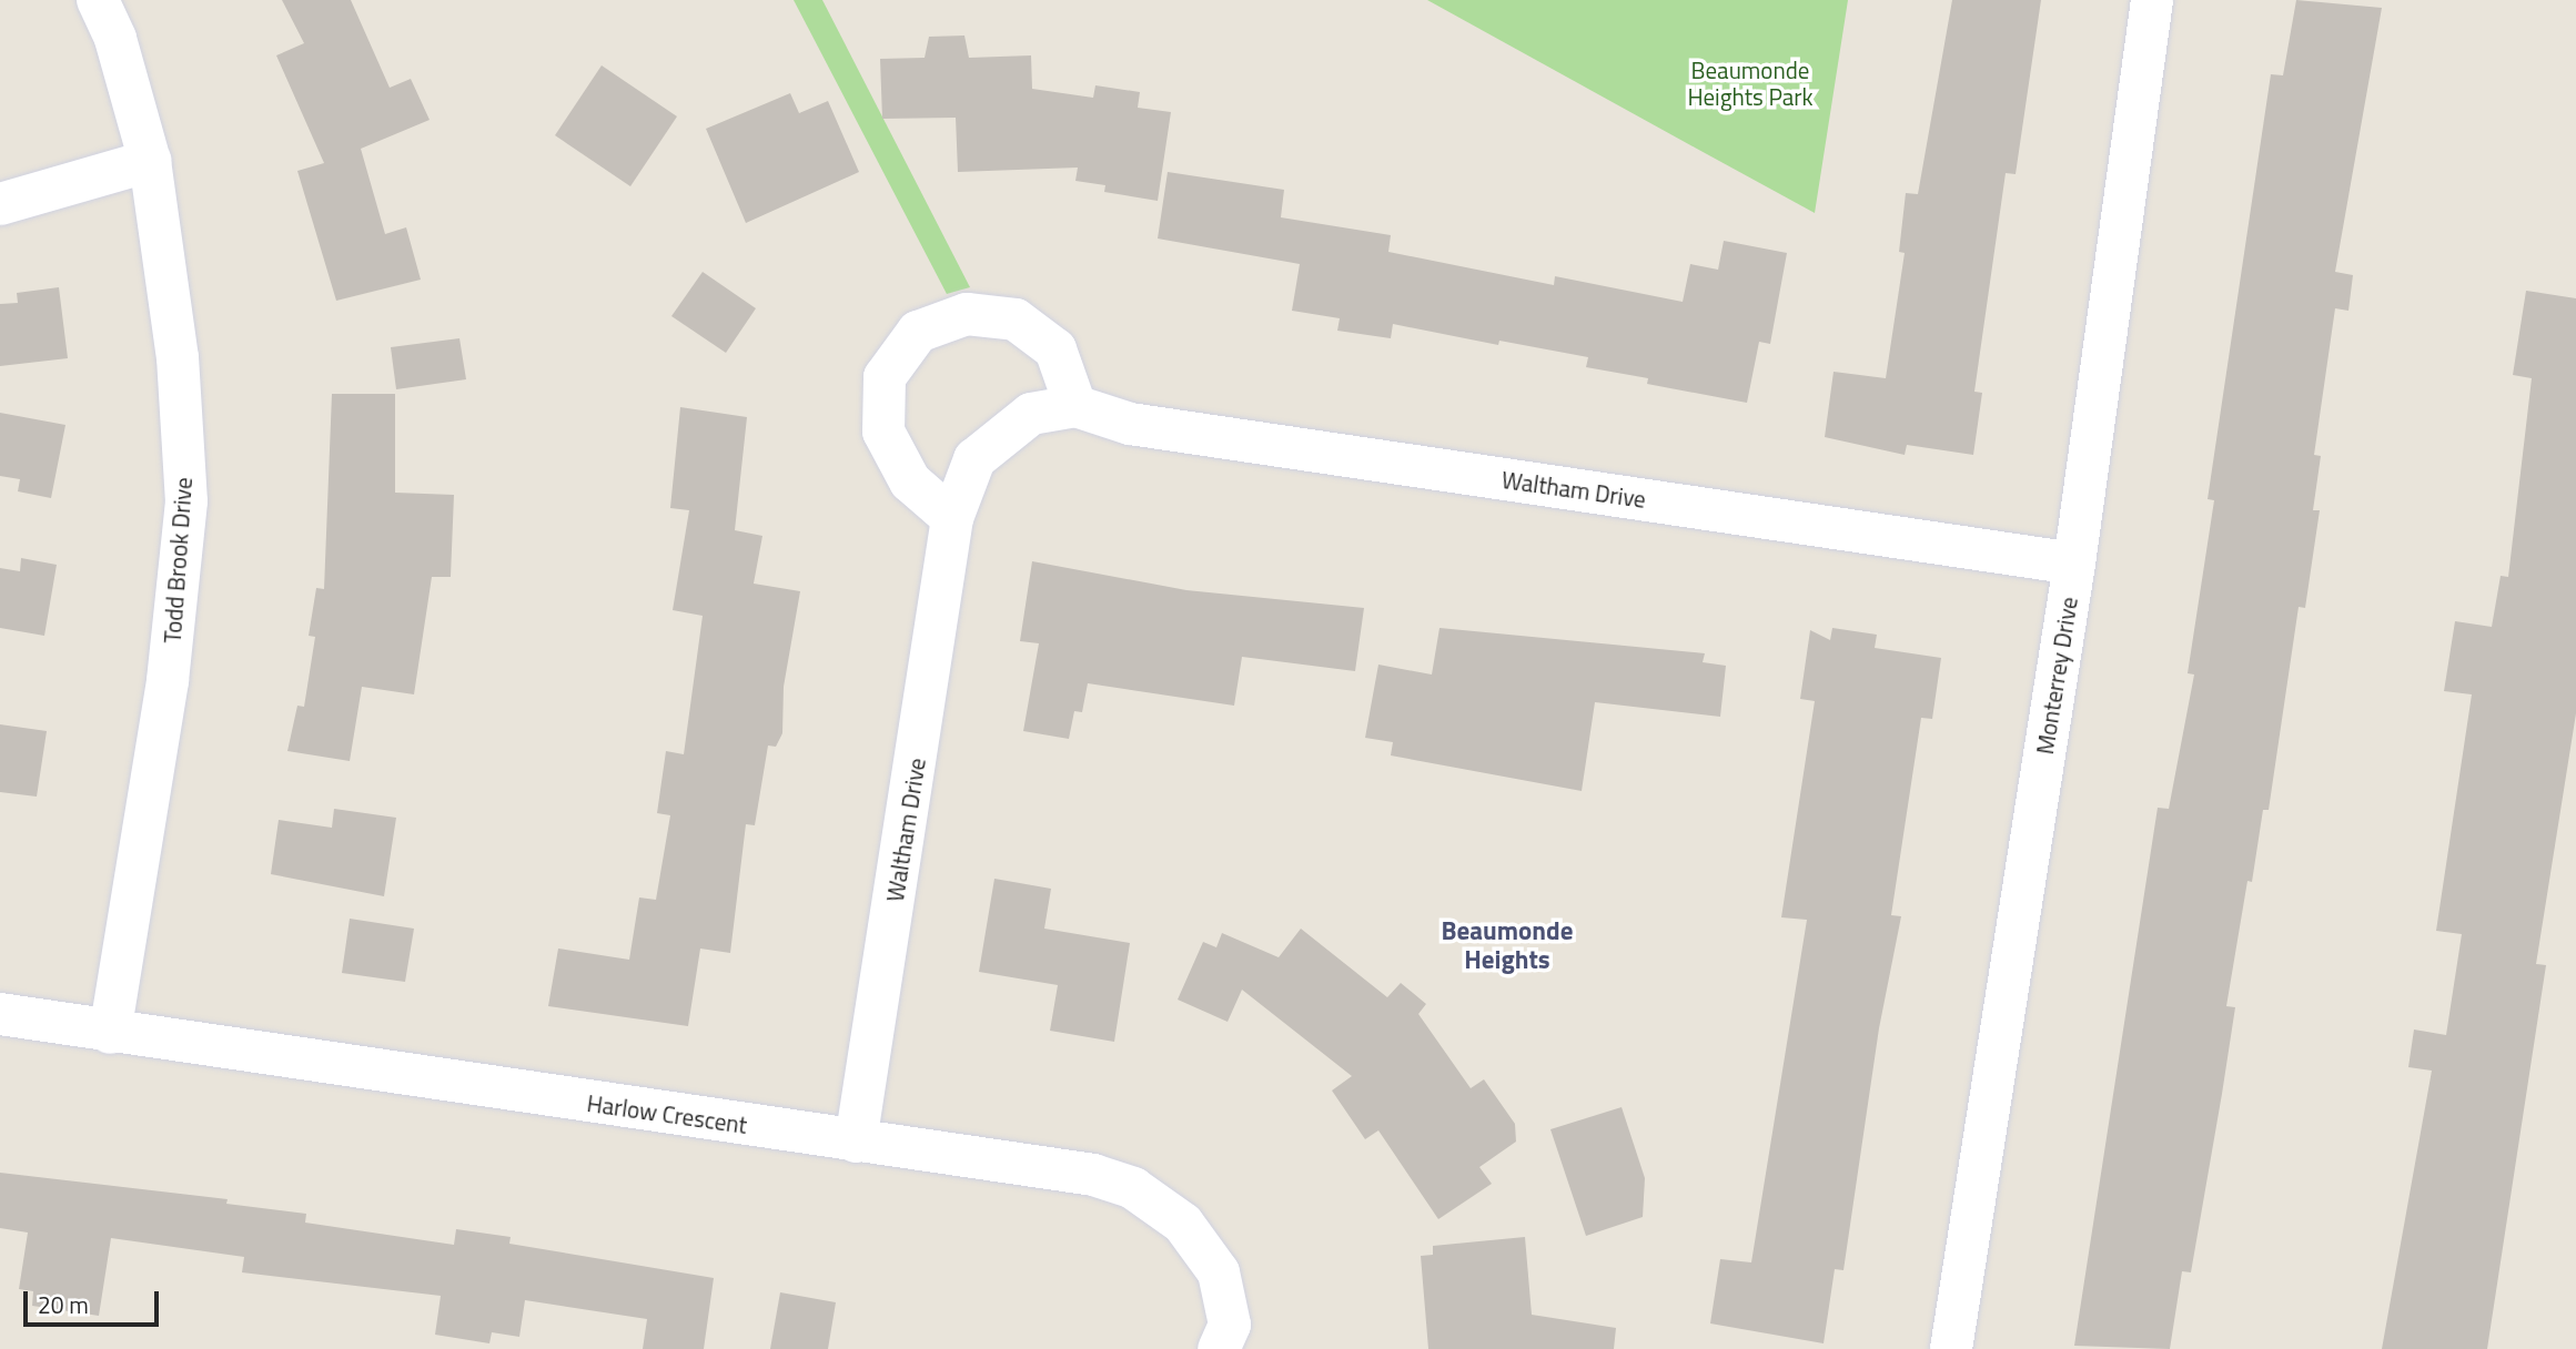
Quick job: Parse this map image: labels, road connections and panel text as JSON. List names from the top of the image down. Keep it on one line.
{"streets":{"street":["Waltham Drive","Todd Brook Drive","Monterrey Drive","Harlow Crescent"]},"crossings":[["Waltham Drive","Monterrey Drive"],["Waltham Drive","Harlow Crescent"],["Todd Brook Drive","Harlow Crescent"]],"districts":["Beaumonde Heights"],"parks":["Beaumonde Heights Park"],"scale_bar":"20 m"}
